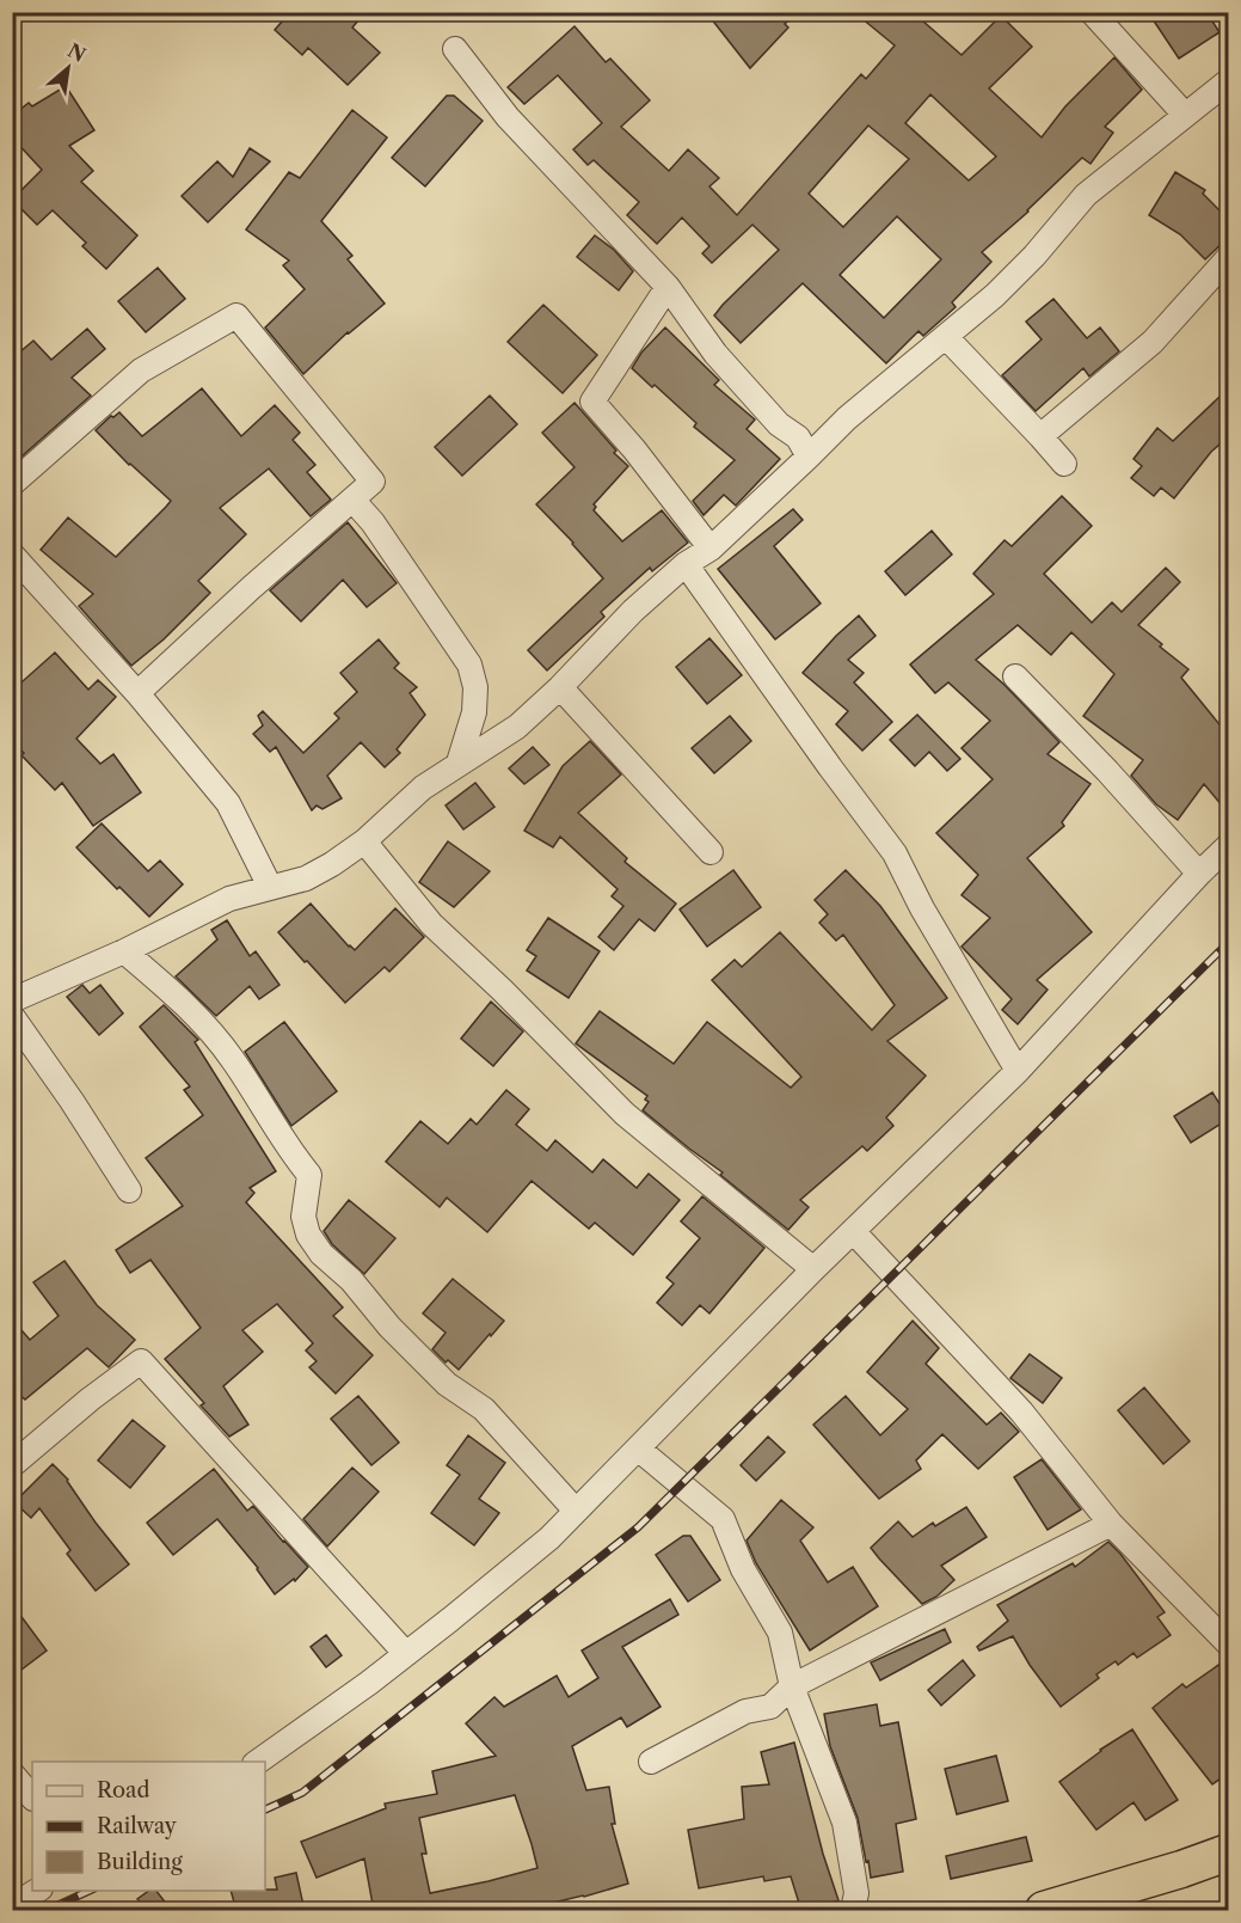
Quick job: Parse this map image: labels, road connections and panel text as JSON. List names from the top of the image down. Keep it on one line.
{"legend":["Road","Railway","Building"],"north":"top right"}
